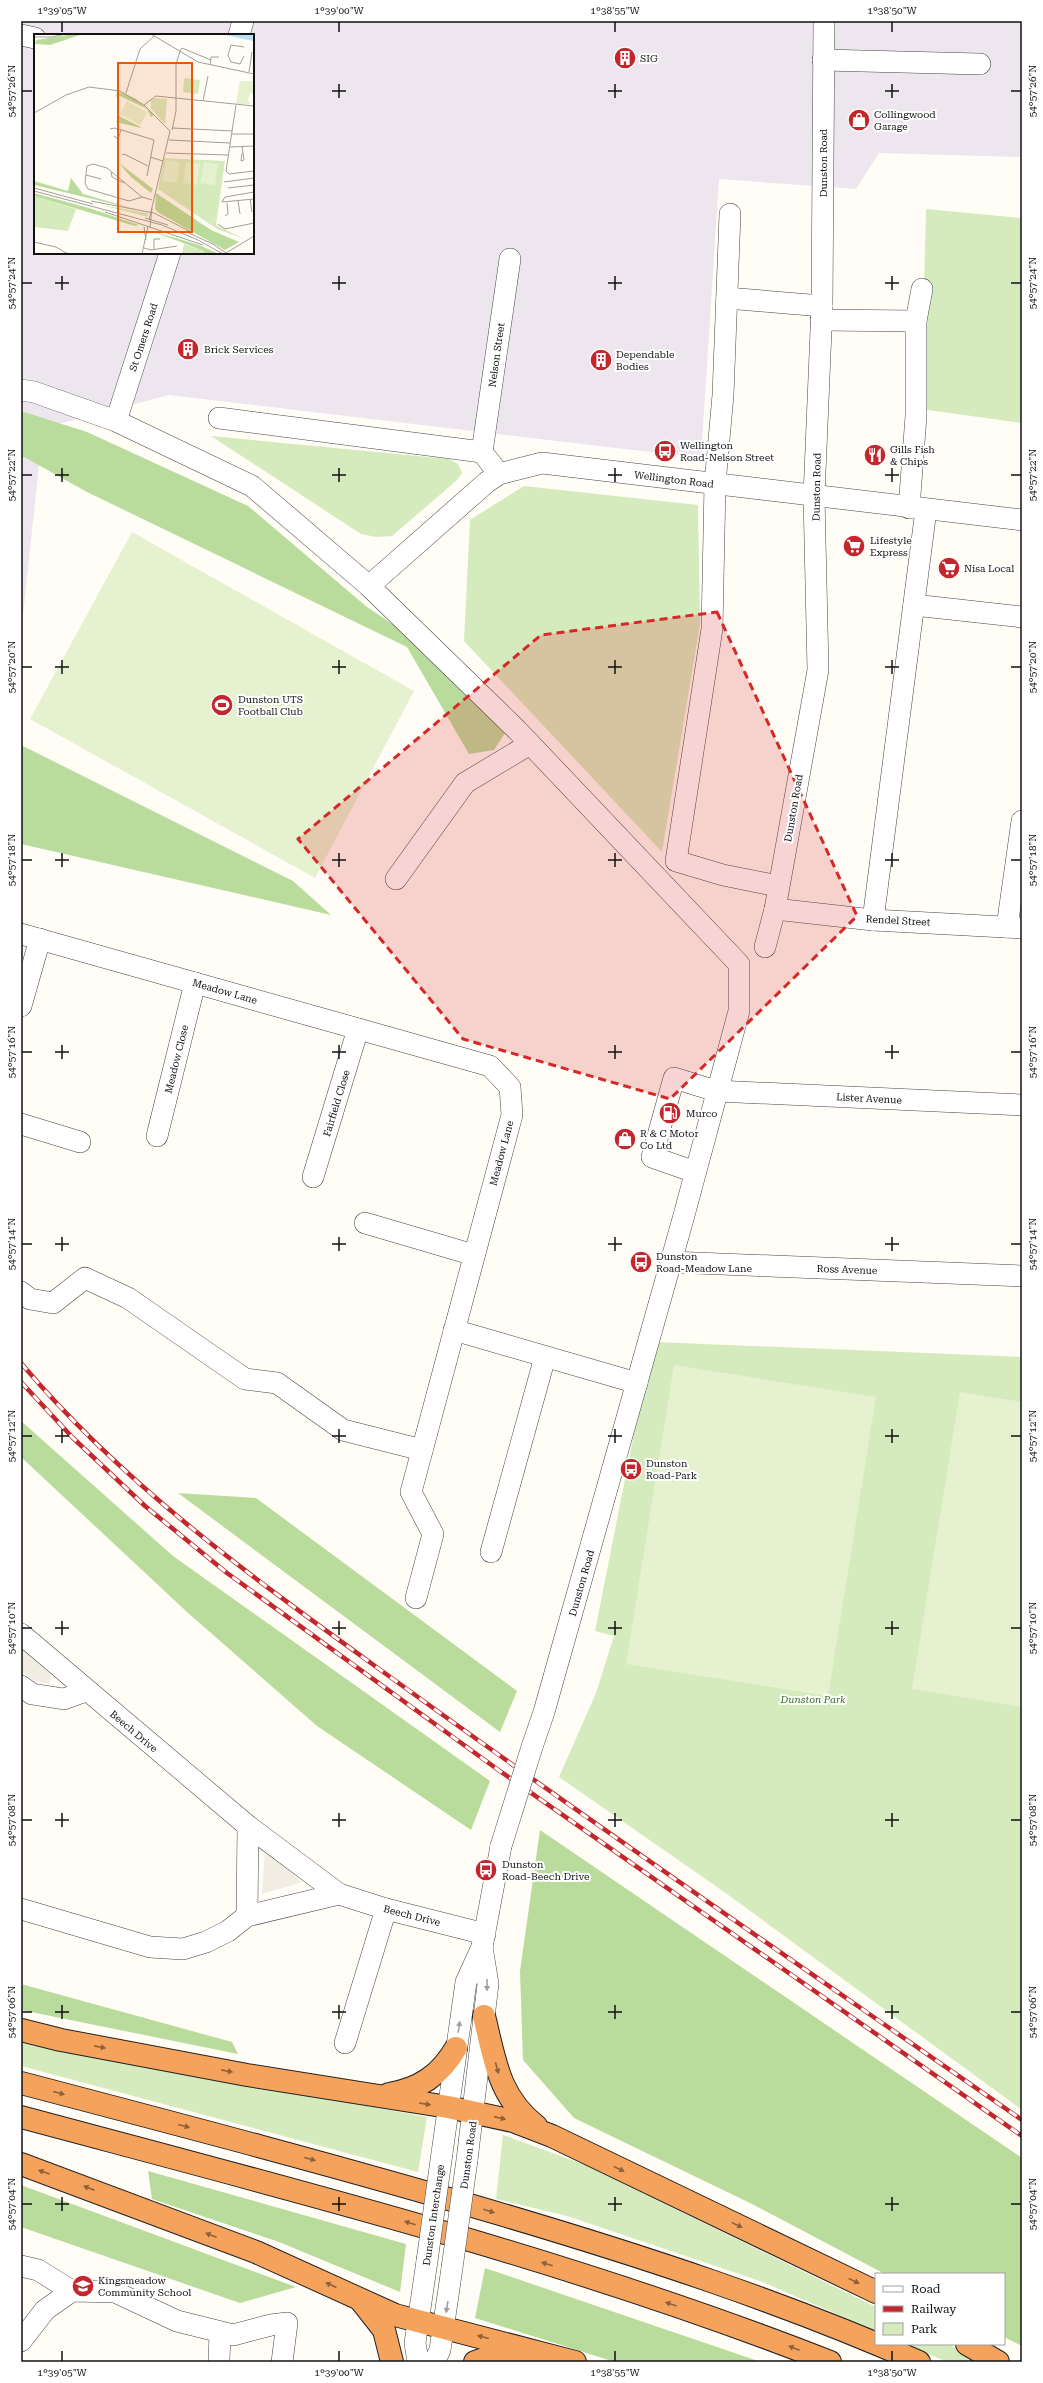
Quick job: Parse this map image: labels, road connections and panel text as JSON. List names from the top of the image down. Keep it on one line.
{"streets":{"street":["Dunston Road","St Omers Road","Nelson Street","Wellington Road","Rendel Street","Meadow Lane","Meadow Close","Lister Avenue","Fairfield Close","Ross Avenue","Beech Drive","Dunston Interchange"]},"crossings":[["Dunston Road","St Omers Road"],["Dunston Road","Wellington Road"],["Dunston Road","Rendel Street"],["Dunston Road","Lister Avenue"],["Dunston Road","Ross Avenue"],["Dunston Road","Beech Drive"],["Dunston Road","Dunston Interchange"],["Meadow Lane","Meadow Close"],["Meadow Lane","Fairfield Close"]],"parks":["Dunston Park"],"places":{"building":["SIG","Brick Services","Dependable Bodies"],"shop":["Collingwood Garage","R & C Motor Co Ltd"],"bus stop":["Wellington Road-Nelson Street","Dunston Road-Meadow Lane","Dunston Road-Park","Dunston Road-Beech Drive"],"restaurant":["Gills Fish & Chips"],"supermarket":["Lifestyle Express","Nisa Local"],"sports":["Dunston UTS Football Club"],"fuel station":["Murco"],"school or university":["Kingsmeadow Community School"]},"legend":["Road","Railway","Park"],"coordinates":["1°39'05\"W","1°39'00\"W","1°38'55\"W","1°38'50\"W","54°57'26\"N","54°57'24\"N","54°57'22\"N","54°57'20\"N","54°57'18\"N","54°57'16\"N","54°57'14\"N","54°57'12\"N","54°57'10\"N","54°57'08\"N","54°57'06\"N","54°57'04\"N"]}
